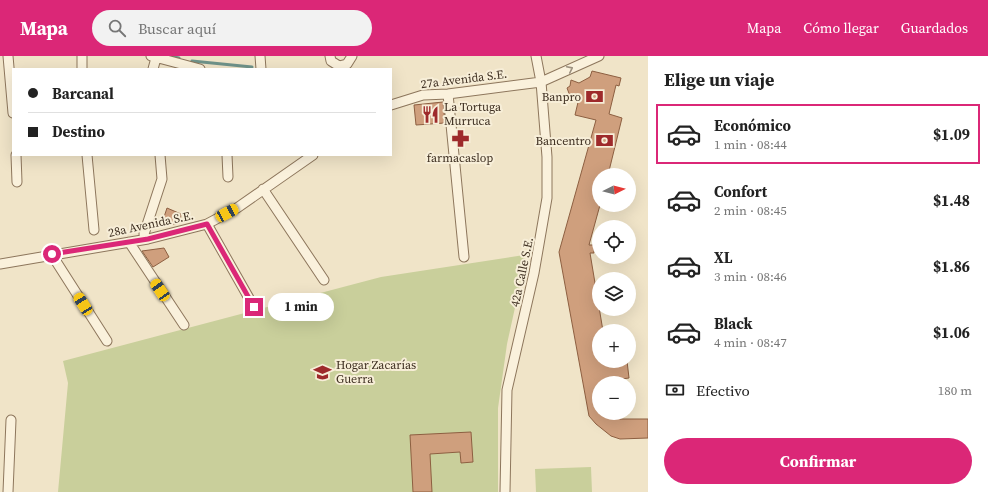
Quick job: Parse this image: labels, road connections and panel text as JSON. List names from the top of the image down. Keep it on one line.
{"streets":{"street":["27a Avenida S.E.","28a Avenida S.E.","42a Calle S.E."]},"crossings":[["27a Avenida S.E.","42a Calle S.E."]],"places":{"bank":["Banpro","Bancentro"],"restaurant":["La Tortuga Murruca"],"pharmacy":["farmacaslop"],"school or university":["Hogar Zacarías Guerra"]},"north":"right","page":{"header":"Mapa","search":"Buscar aquí","nav":["Mapa","Cómo llegar","Guardados"],"heading":"Elige un viaje","banner":["Barcanal","Destino"],"list":[{"name":"Económico","note":"1 min · 08:44","value":"$1.09"},{"name":"Confort","note":"2 min · 08:45","value":"$1.48"},{"name":"XL","note":"3 min · 08:46","value":"$1.86"},{"name":"Black","note":"4 min · 08:47","value":"$1.06"}],"map_buttons":["+","−"],"bubble":"1 min","pay":["Efectivo","180 m"],"buttons":"Confirmar"}}
